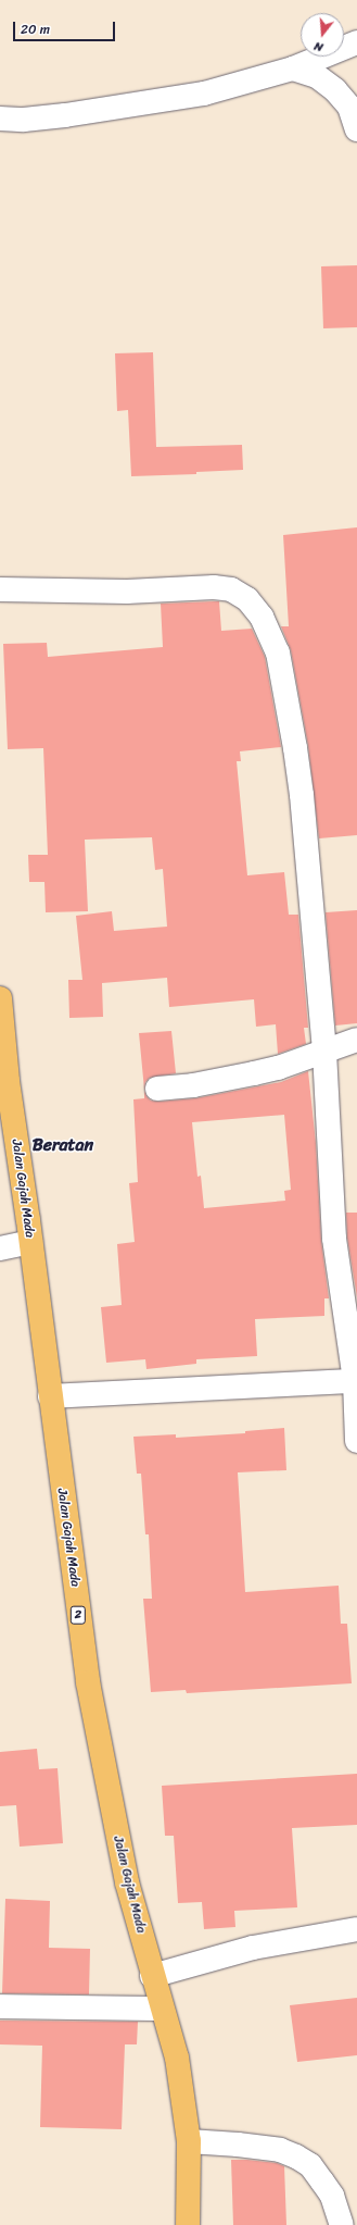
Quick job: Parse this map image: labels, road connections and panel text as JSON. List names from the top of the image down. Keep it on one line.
{"streets":{"highway":["Jalan Gajah Mada","2"]},"districts":["Beratan"],"scale_bar":"20 m","north":"bottom"}
